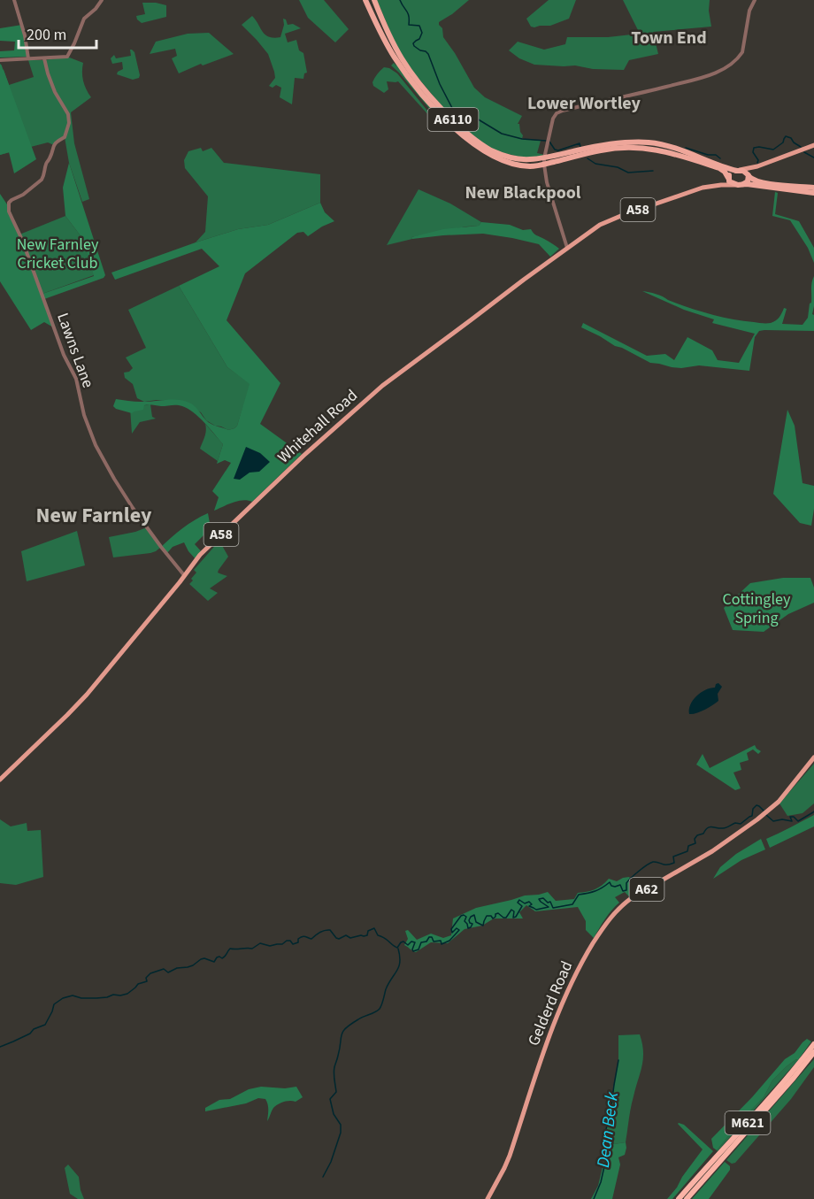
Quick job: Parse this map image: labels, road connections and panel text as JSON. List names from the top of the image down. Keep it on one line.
{"streets":{"highway":["A6110","M621"],"main road":["A58","Whitehall Road","A62","Gelderd Road"],"street":["Lawns Lane"]},"crossings":[["Lawns Lane","Whitehall Road"]],"districts":["Town End","Lower Wortley","New Blackpool","New Farnley"],"water":["Dean Beck"],"parks":["New Farnley Cricket Club","Cottingley Spring"],"scale_bar":"200 m"}
